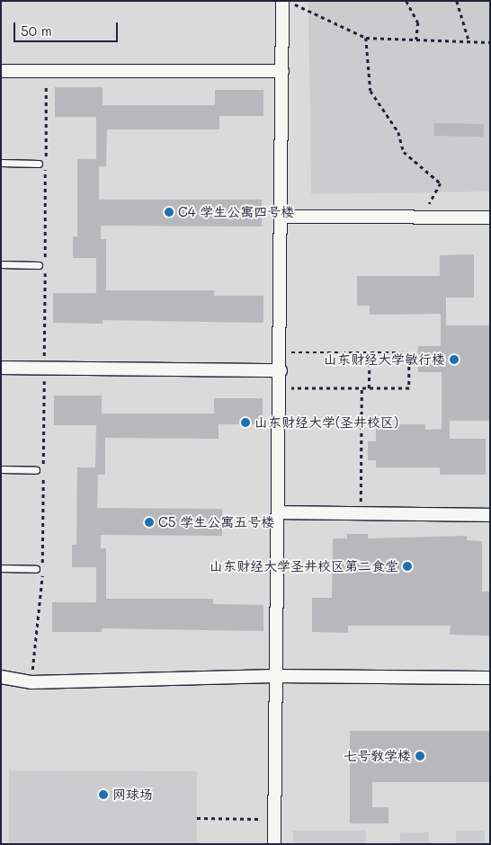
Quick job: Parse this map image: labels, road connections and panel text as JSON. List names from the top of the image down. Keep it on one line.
{"places":["C4 学生公寓四号楼","山东财经大学敏行楼","山东财经大学(圣井校区)","C5 学生公寓五号楼","山东财经大学圣井校区第二食堂","七号教学楼","网球场"],"scale_bar":"50 m"}
